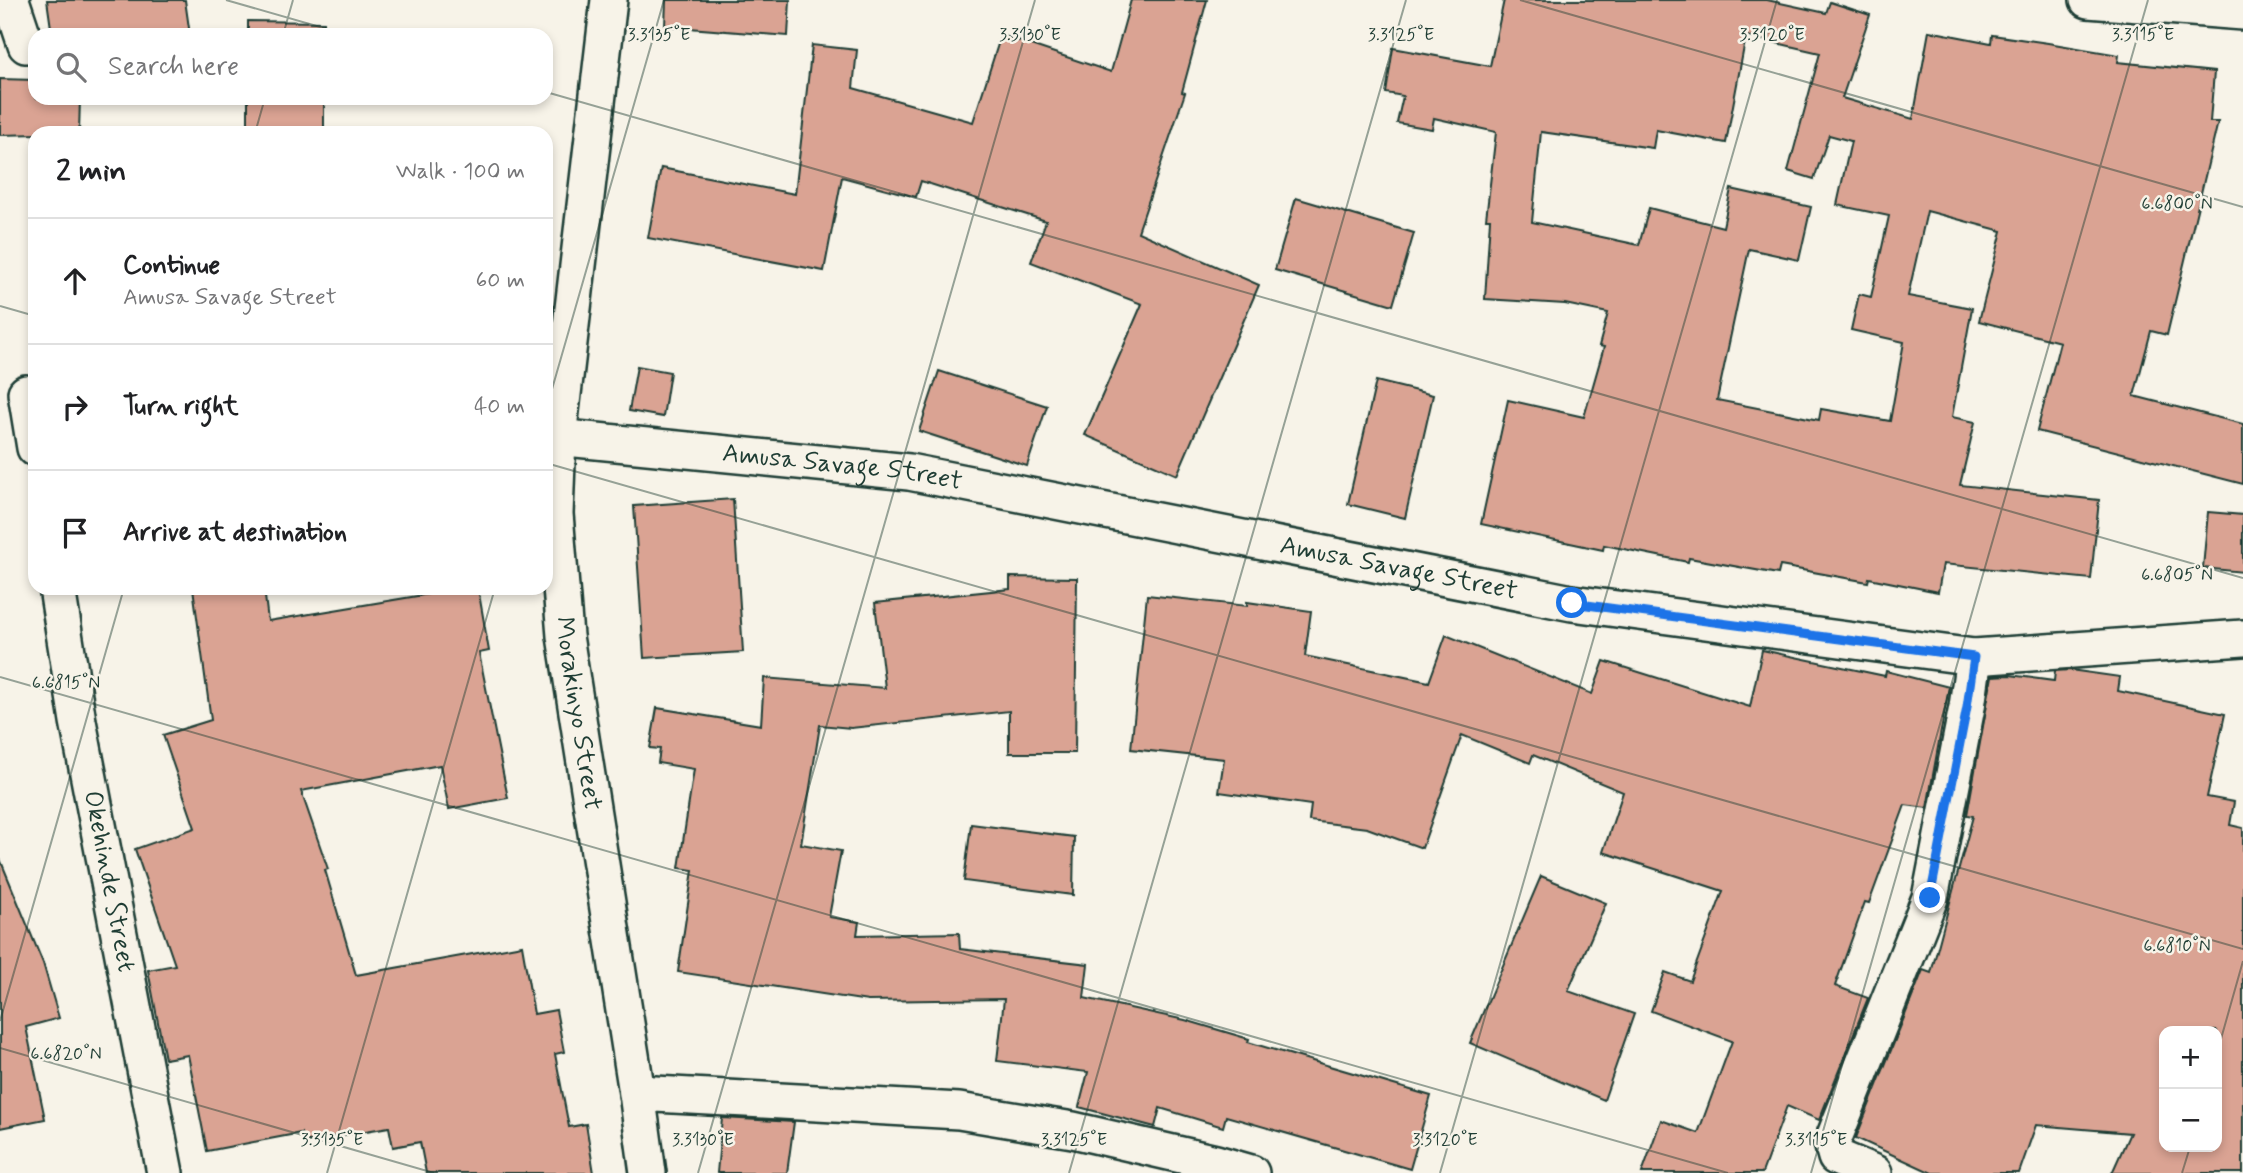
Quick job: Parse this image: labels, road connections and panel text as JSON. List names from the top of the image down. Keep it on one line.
{"streets":{"street":["Amusa Savage Street","Morakinyo Street","Okehinde Street"]},"page":{"search":"Search here","heading":["2 min","Walk · 100 m"],"list":[["Continue","Amusa Savage Street","60 m"],["Turn right","40 m"],"Arrive at destination"],"map_buttons":["+","−"]},"coordinates":["3.3135°E","3.3130°E","3.3125°E","3.3120°E","3.3115°E","6.6800°N","6.6805°N","6.6815°N","6.6810°N","6.6820°N"]}
